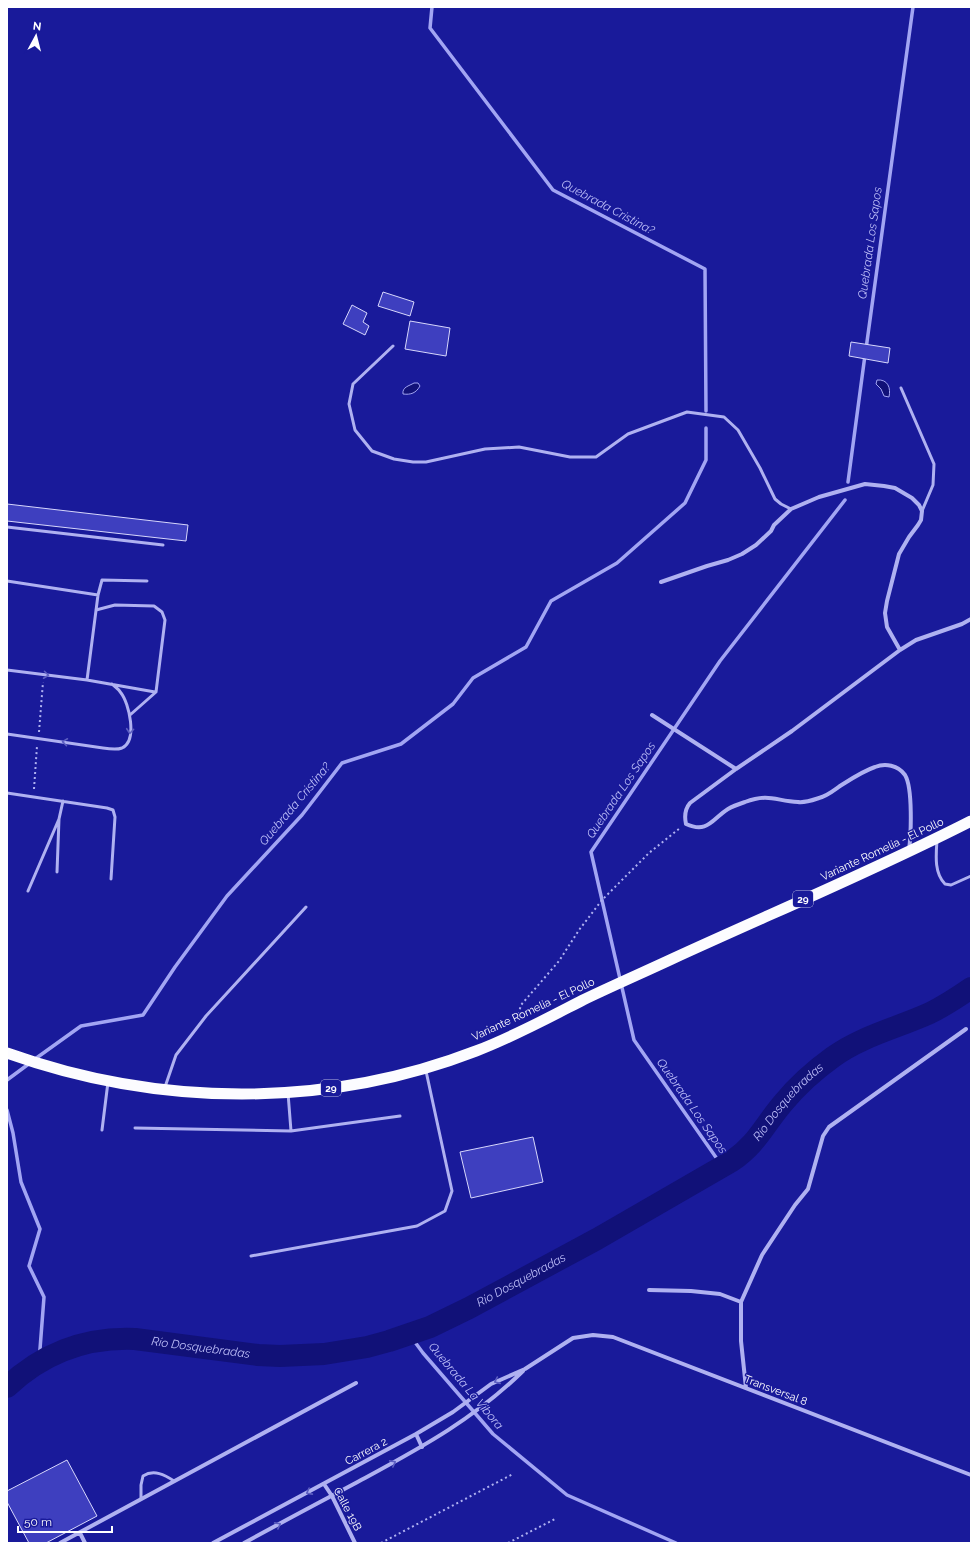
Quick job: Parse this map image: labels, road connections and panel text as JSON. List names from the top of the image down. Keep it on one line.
{"streets":{"highway":["Variante Romelia - El Pollo","29"],"street":["Transversal 8","Carrera 2","Calle 19B"]},"crossings":[["Transversal 8","Carrera 2"],["Carrera 2","Calle 19B"]],"water":["Quebrada Cristina?","Quebrada Los Sapos","Río Dosquebradas","Quebrada La Vibora"],"scale_bar":"50 m","north":"top"}
